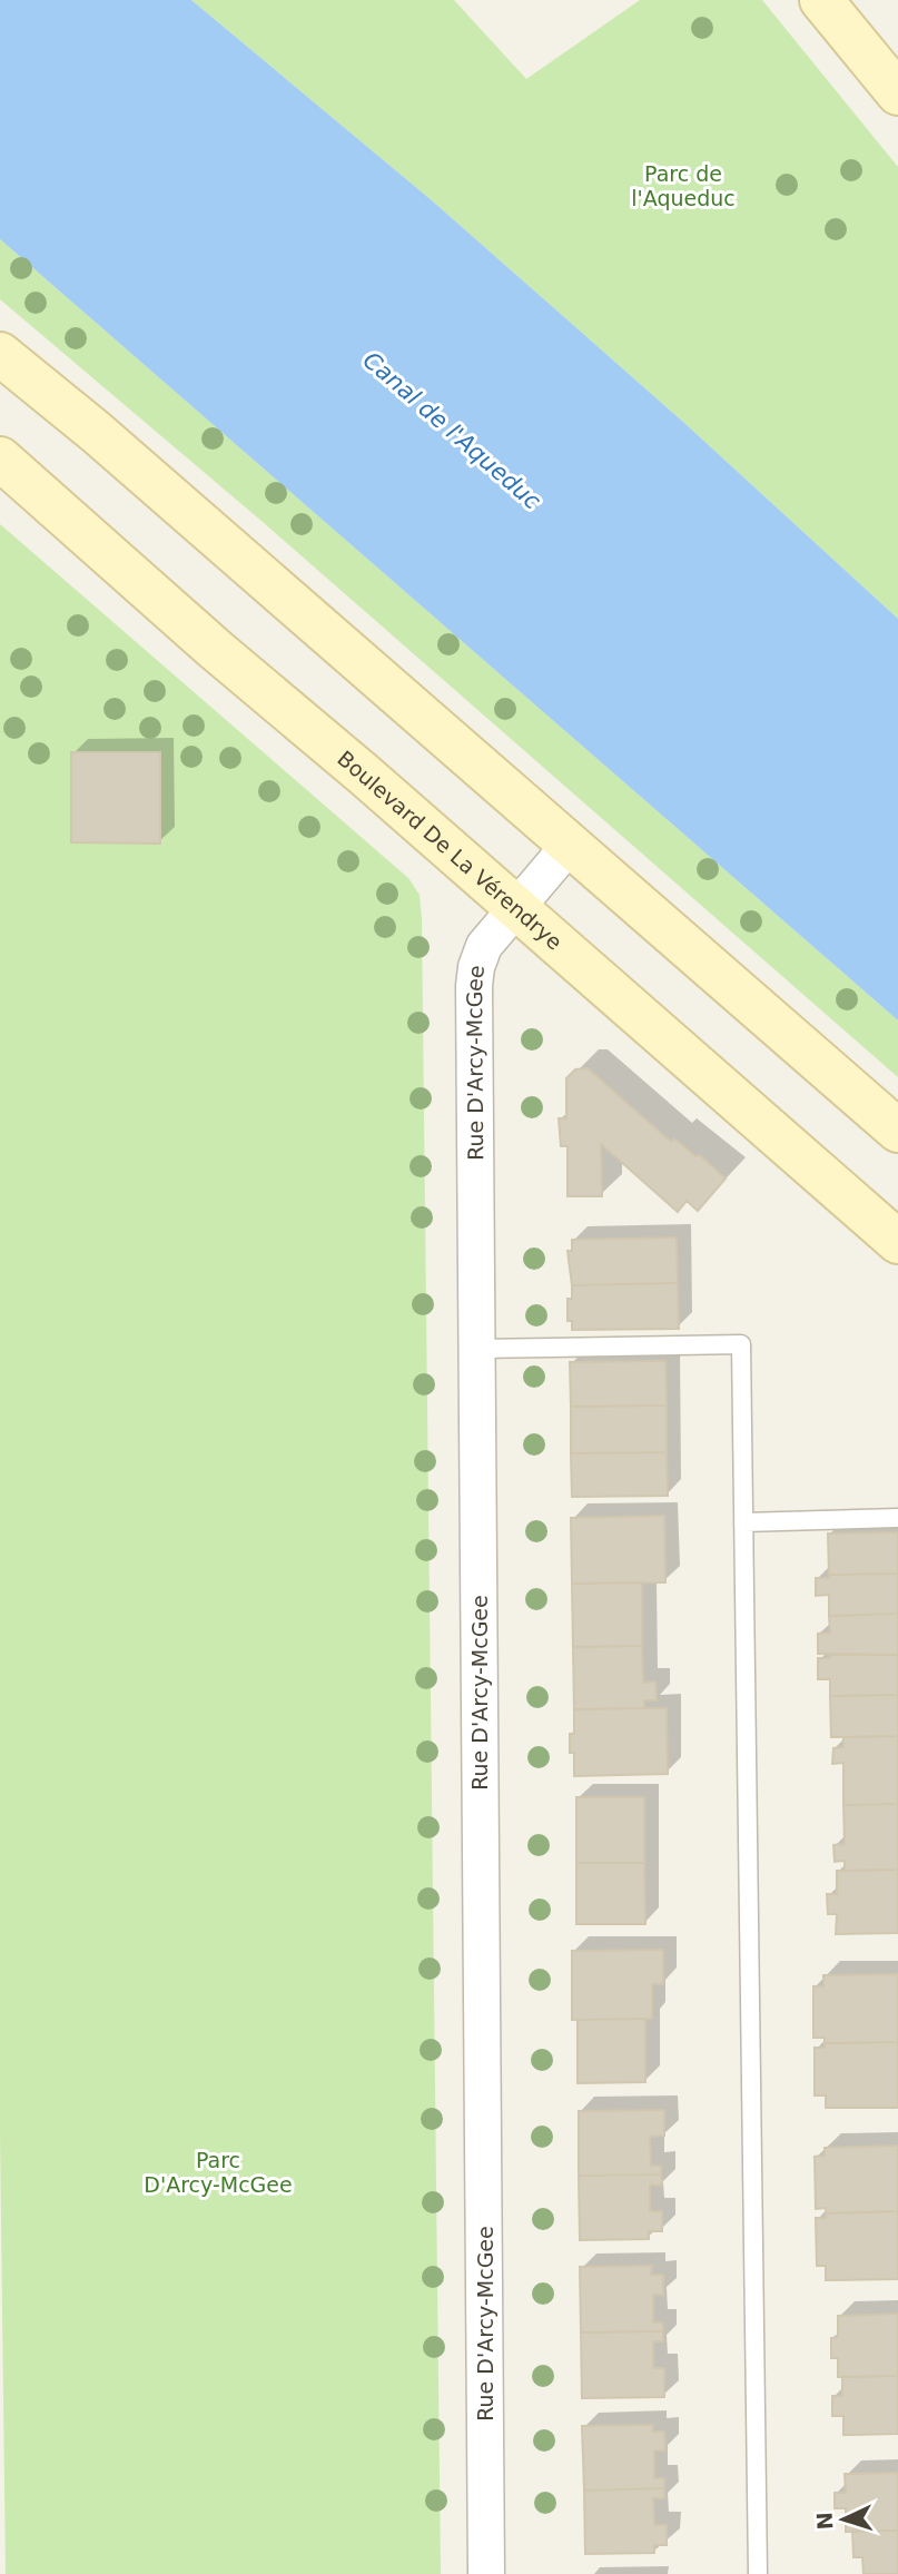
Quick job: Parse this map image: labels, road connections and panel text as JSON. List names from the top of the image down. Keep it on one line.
{"streets":{"main road":["Boulevard De La Vérendrye"],"street":["Rue D'Arcy-McGee"]},"crossings":[["Boulevard De La Vérendrye","Rue D'Arcy-McGee"]],"water":["Canal de l'Aqueduc"],"parks":["Parc de l'Aqueduc","Parc D'Arcy-McGee"],"north":"left"}
